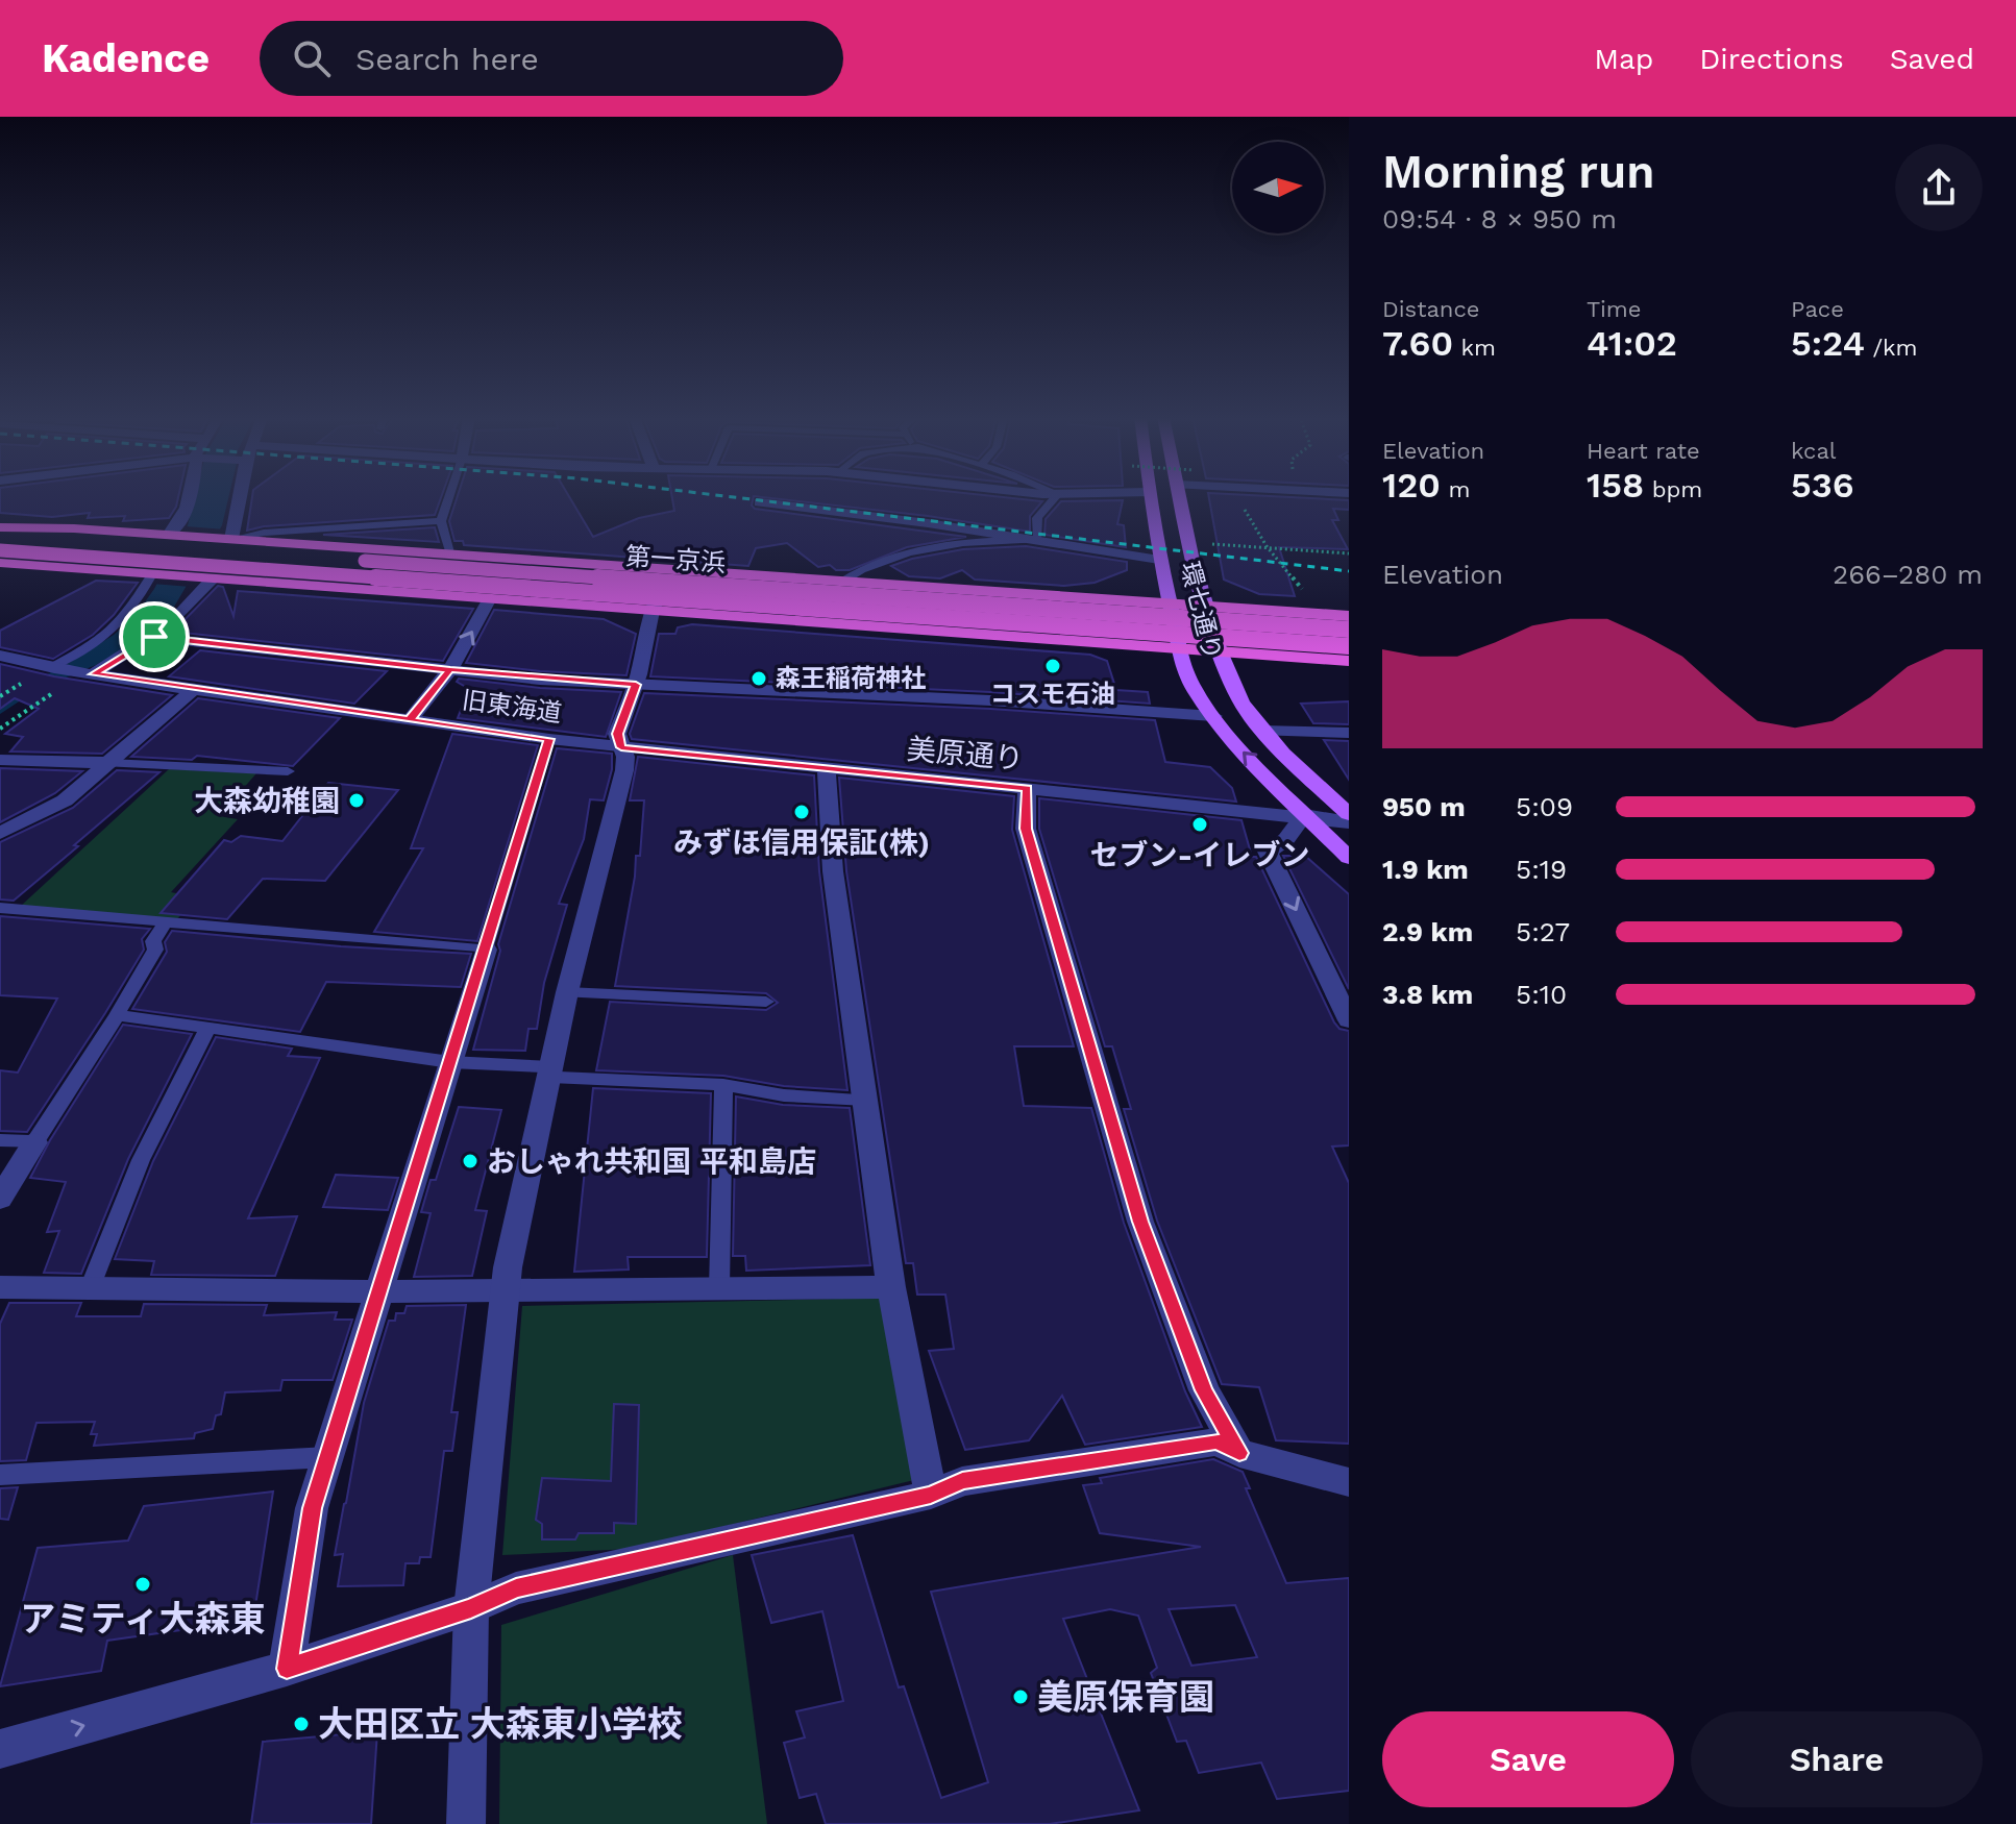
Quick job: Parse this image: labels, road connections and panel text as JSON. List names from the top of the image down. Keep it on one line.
{"streets":{"highway":["第一京浜"],"main road":["環七通り"],"street":["旧東海道","美原通り"]},"crossings":[["環七通り","美原通り"],["旧東海道","美原通り"]],"places":["コスモ石油","森王稲荷神社","大森幼稚園","みずほ信用保証(株)","セブン-イレブン","おしゃれ共和国 平和島店","アミティ大森東","美原保育園","大田区立 大森東小学校"],"north":"right","page":{"header":"Kadence","search":"Search here","nav":["Map","Directions","Saved"],"heading":["Morning run","09:54 · 8 × 950 m"],"stats":[["Distance","7.60 km"],["Time","41:02"],["Pace","5:24 /km"],["Elevation","120 m"],["Heart rate","158 bpm"],["kcal","536"]],"chart":["Elevation","266–280 m"],"list":[{"name":"950 m","note":"5:09"},{"name":"1.9 km","note":"5:19"},{"name":"2.9 km","note":"5:27"},{"name":"3.8 km","note":"5:10"}],"buttons":["Save","Share"]}}
